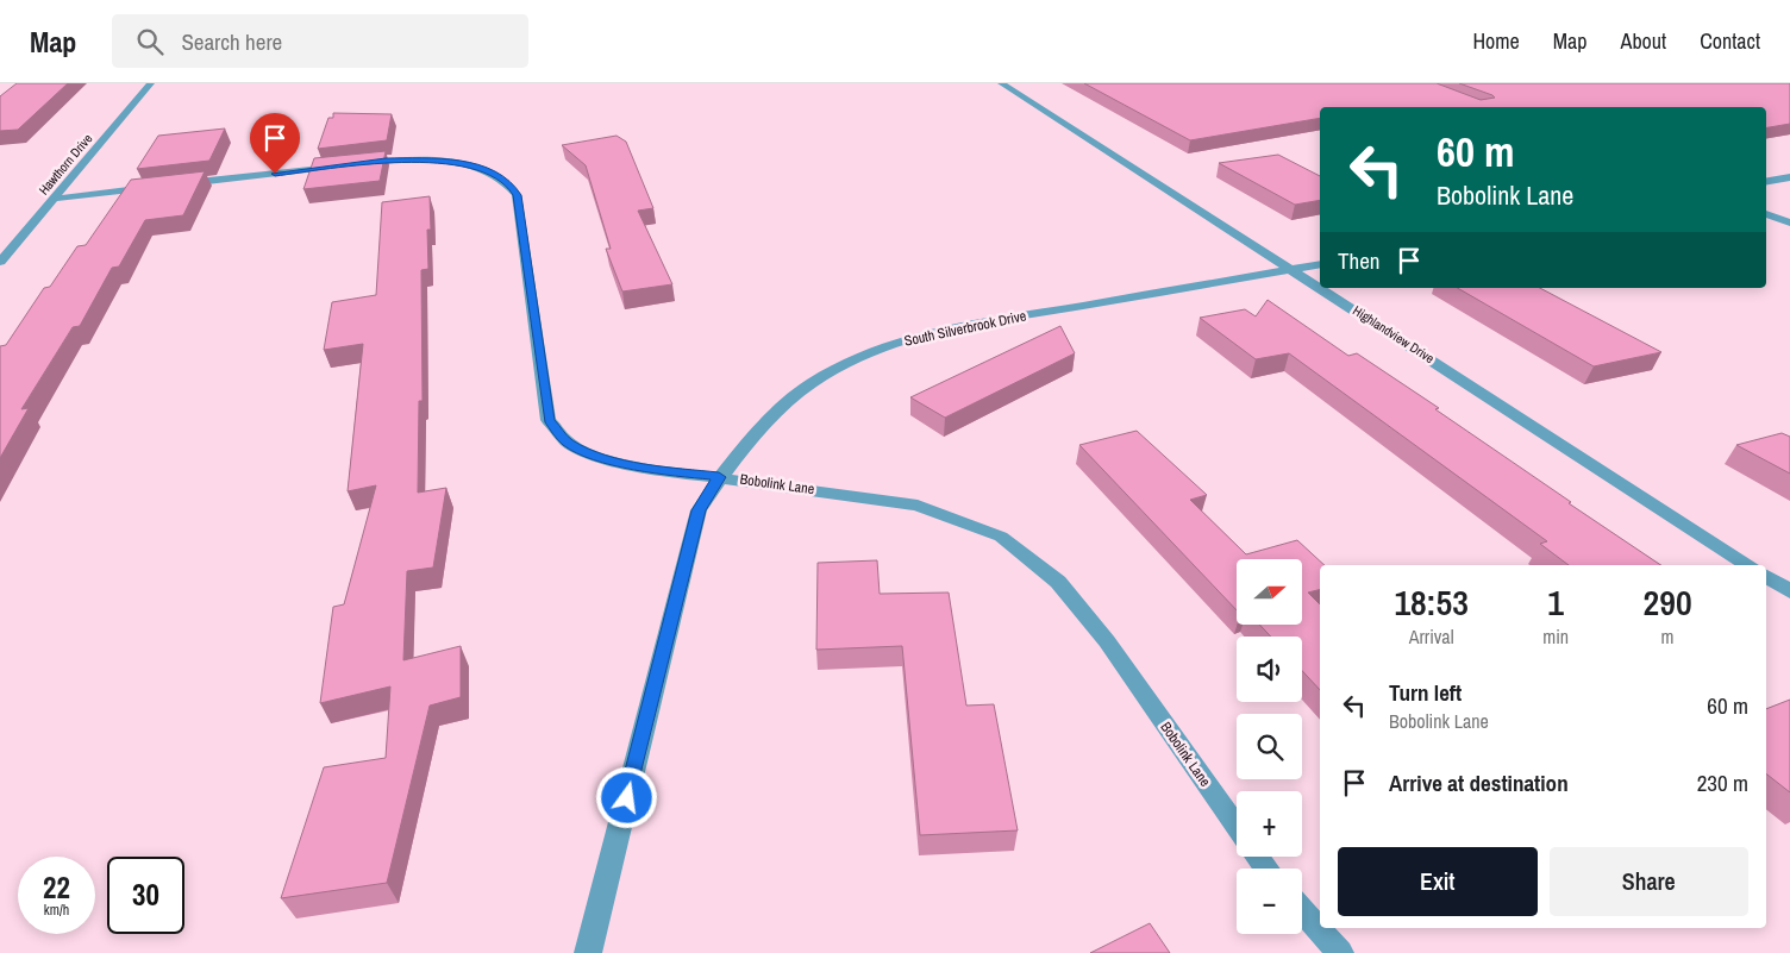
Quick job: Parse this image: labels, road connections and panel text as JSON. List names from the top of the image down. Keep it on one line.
{"streets":{"street":["Hawthorn Drive","South Silverbrook Drive","Highlandview Drive","Bobolink Lane"]},"crossings":[["Hawthorn Drive","Bobolink Lane"],["South Silverbrook Drive","Highlandview Drive"],["South Silverbrook Drive","Bobolink Lane"]],"north":"right","page":{"header":"Map","search":"Search here","nav":["Home","Map","About","Contact"],"turn":["60 m","Bobolink Lane"],"then":"Then","map_buttons":["+","−"],"eta":["18:53","Arrival","1","min","290","m"],"list":[{"name":"Turn left","note":"Bobolink Lane","value":"60 m"},{"name":"Arrive at destination","value":"230 m"}],"buttons":["Exit","Share"],"speed":"22 km/h","limit":"30"}}
